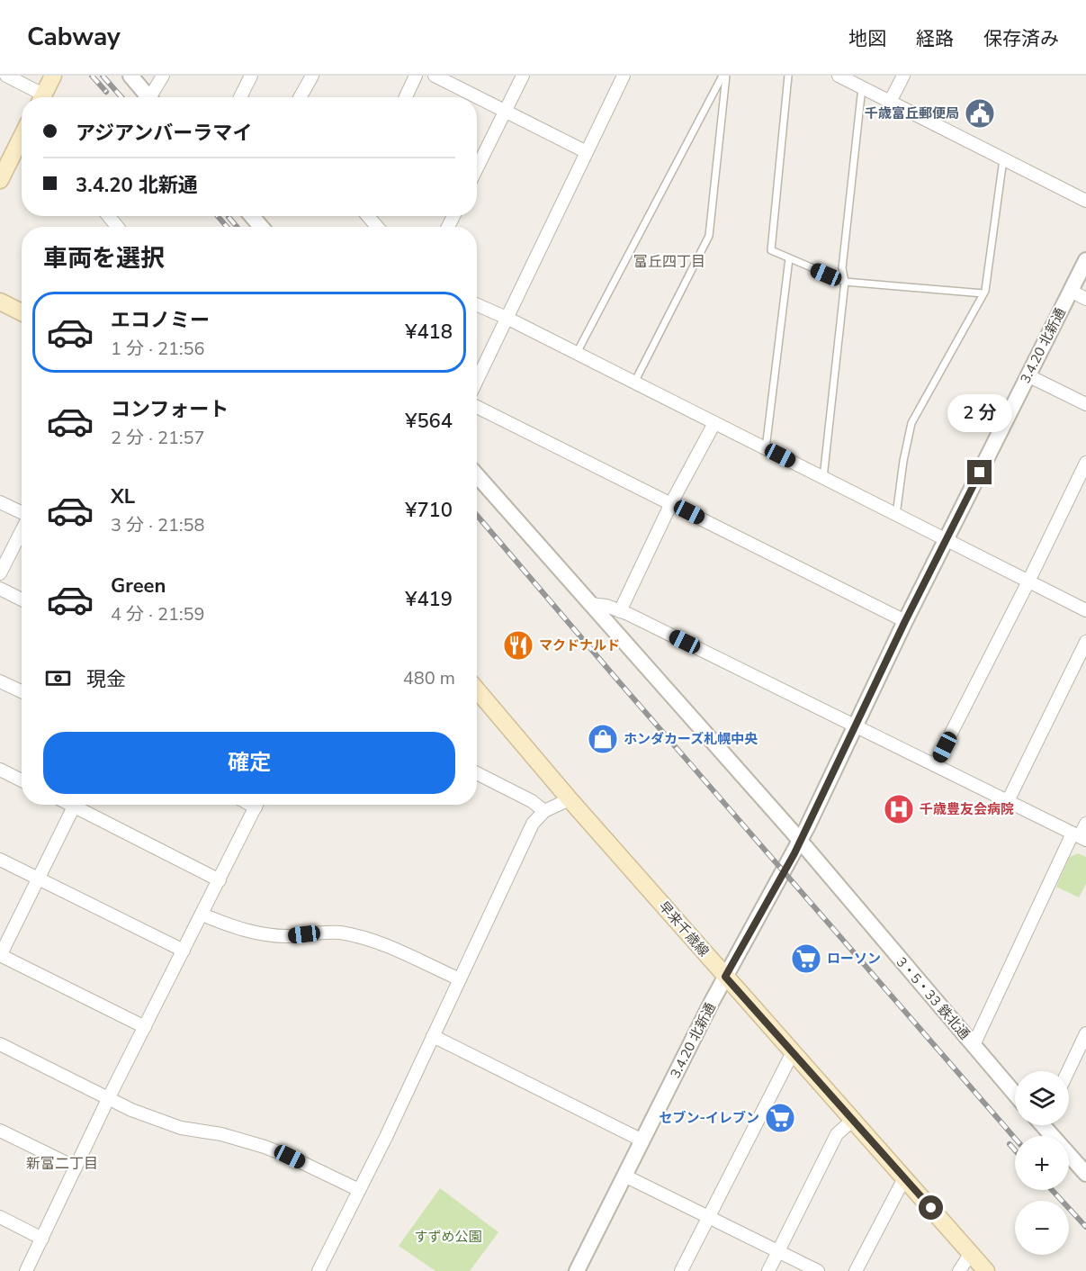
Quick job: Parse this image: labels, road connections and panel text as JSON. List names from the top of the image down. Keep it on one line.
{"streets":{"main road":["早来千歳線"],"street":["3.4.20 北新通","3・5・33 鉄北通"]},"crossings":[["3.4.20 北新通","早来千歳線"],["3.4.20 北新通","3・5・33 鉄北通"]],"districts":["富丘四丁目","新富二丁目"],"parks":["すずめ公園"],"places":{"public building":["千歳富丘郵便局"],"restaurant":["マクドナルド"],"shop":["ホンダカーズ札幌中央"],"hospital":["千歳豊友会病院"],"supermarket":["ローソン","セブン-イレブン"]},"page":{"header":"Cabway","nav":["地図","経路","保存済み"],"banner":["アジアンバーラマイ","3.4.20 北新通"],"heading":"車両を選択","list":[{"name":"エコノミー","note":"1 分 · 21:56","value":"¥418"},{"name":"コンフォート","note":"2 分 · 21:57","value":"¥564"},{"name":"XL","note":"3 分 · 21:58","value":"¥710"},{"name":"Green","note":"4 分 · 21:59","value":"¥419"}],"bubble":"2 分","pay":["現金","480 m"],"buttons":"確定","map_buttons":["+","−"]}}
